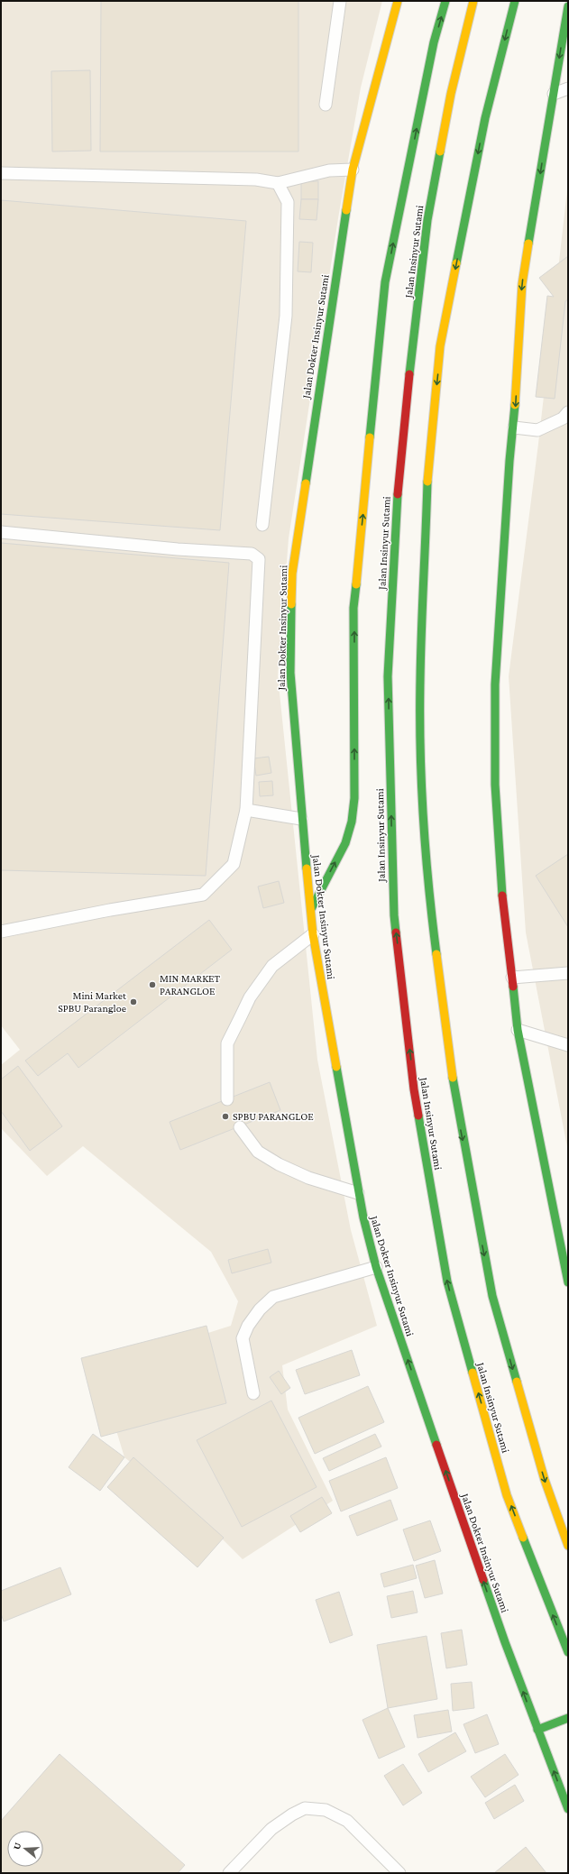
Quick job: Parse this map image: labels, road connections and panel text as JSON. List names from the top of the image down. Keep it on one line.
{"streets":{"main road":["Jalan Insinyur Sutami","Jalan Dokter Insinyur Sutami"]},"places":["MIN MARKET PARANGLOE","Mini Market SPBU Parangloe","SPBU PARANGLOE"],"north":"left"}
